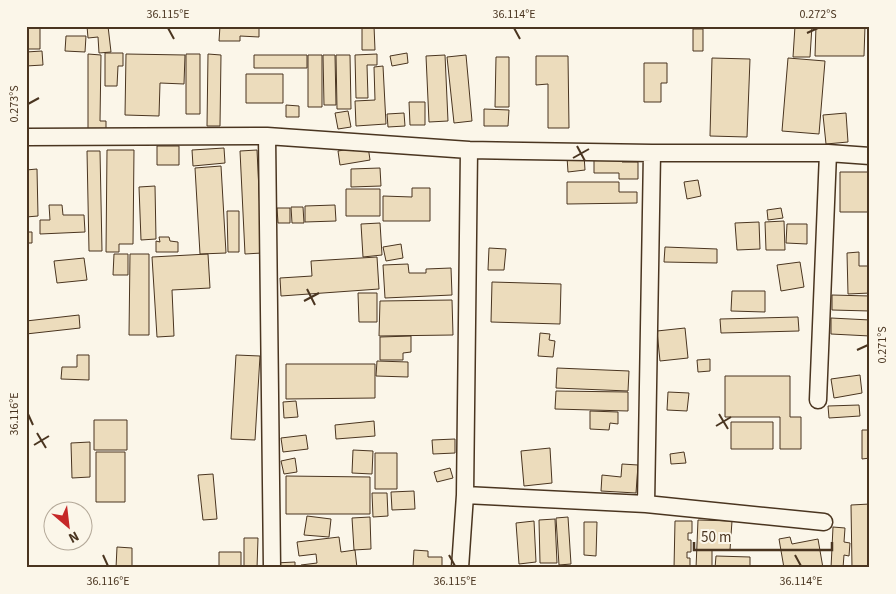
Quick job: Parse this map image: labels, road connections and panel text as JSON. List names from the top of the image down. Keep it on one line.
{"scale_bar":"50 m","north":"bottom right","coordinates":["36.115°E","36.114°E","0.272°S","0.273°S","0.271°S","36.116°E"]}
